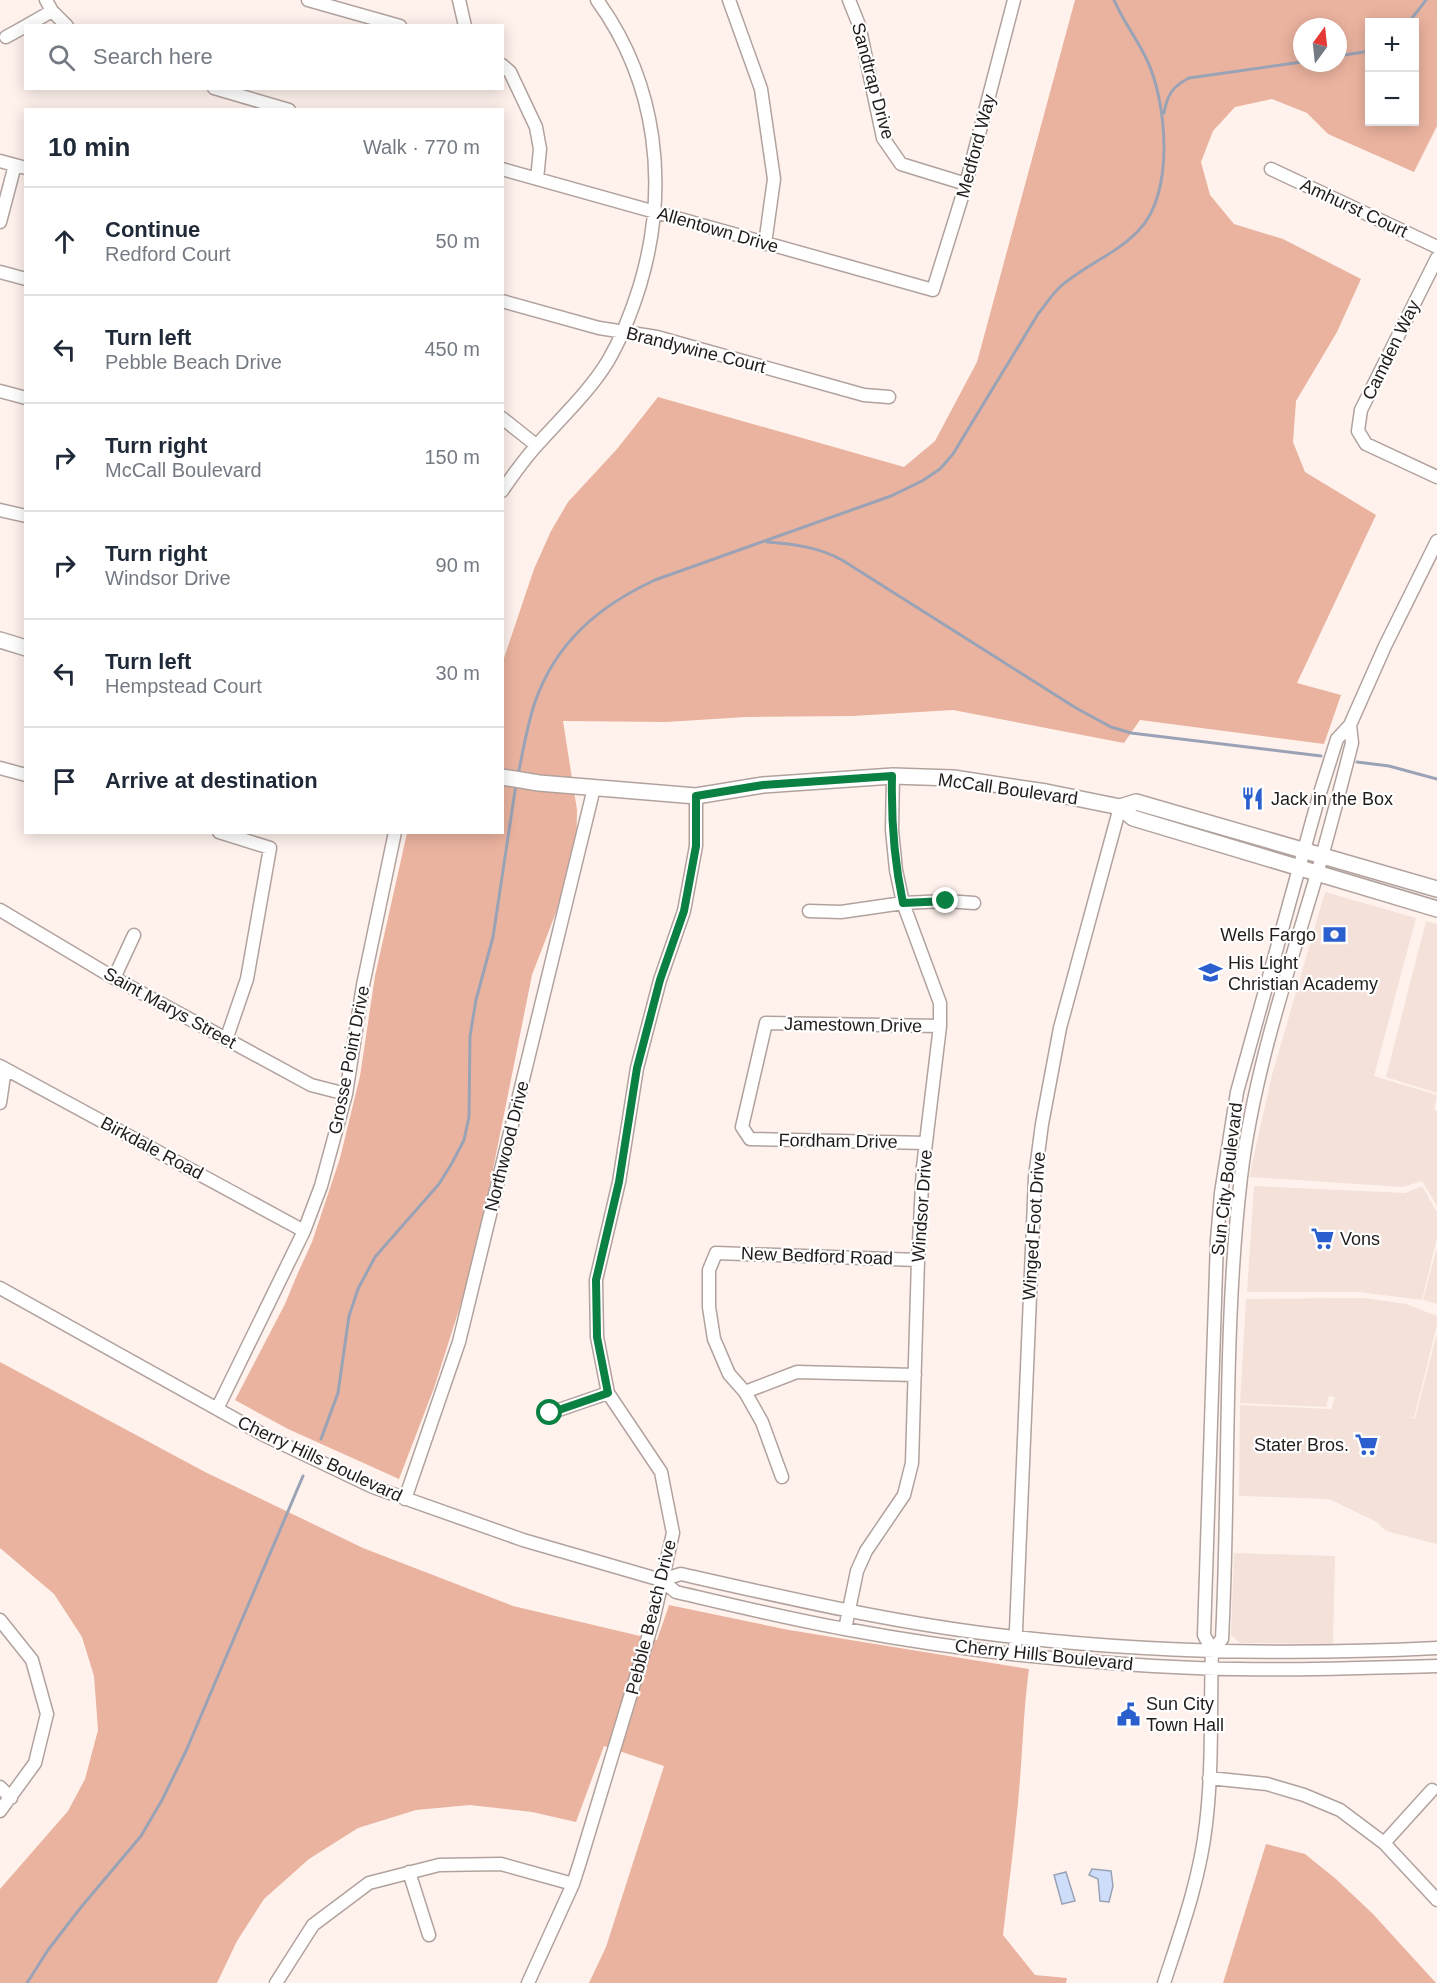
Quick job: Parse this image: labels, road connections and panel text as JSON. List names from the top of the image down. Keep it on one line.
{"streets":{"main road":["McCall Boulevard"],"street":["Sandtrap Drive","Medford Way","Amhurst Court","Allentown Drive","Brandywine Court","Camden Way","Saint Marys Street","Jamestown Drive","Grosse Point Drive","Fordham Drive","Northwood Drive","Birkdale Road","Sun City Boulevard","Windsor Drive","Winged Foot Drive","New Bedford Road","Cherry Hills Boulevard","Pebble Beach Drive"]},"crossings":[["Sandtrap Drive","Medford Way"],["Medford Way","Allentown Drive"],["McCall Boulevard","Northwood Drive"],["McCall Boulevard","Sun City Boulevard"],["McCall Boulevard","Windsor Drive"],["McCall Boulevard","Winged Foot Drive"],["McCall Boulevard","Pebble Beach Drive"],["Saint Marys Street","Grosse Point Drive"],["Jamestown Drive","Fordham Drive"],["Jamestown Drive","Windsor Drive"],["Grosse Point Drive","Birkdale Road"],["Grosse Point Drive","Cherry Hills Boulevard"],["Fordham Drive","Windsor Drive"],["Northwood Drive","Cherry Hills Boulevard"],["Sun City Boulevard","Cherry Hills Boulevard"],["Windsor Drive","New Bedford Road"],["Windsor Drive","Cherry Hills Boulevard"],["Winged Foot Drive","Cherry Hills Boulevard"],["Cherry Hills Boulevard","Pebble Beach Drive"]],"places":{"restaurant":["Jack in the Box"],"bank":["Wells Fargo"],"school or university":["His Light Christian Academy"],"supermarket":["Vons","Stater Bros."],"public building":["Sun City Town Hall"]},"north":"top","page":{"map_buttons":["+","−"],"search":"Search here","heading":["10 min","Walk · 770 m"],"list":[["Continue","Redford Court","50 m"],["Turn left","Pebble Beach Drive","450 m"],["Turn right","McCall Boulevard","150 m"],["Turn right","Windsor Drive","90 m"],["Turn left","Hempstead Court","30 m"],"Arrive at destination"]}}
